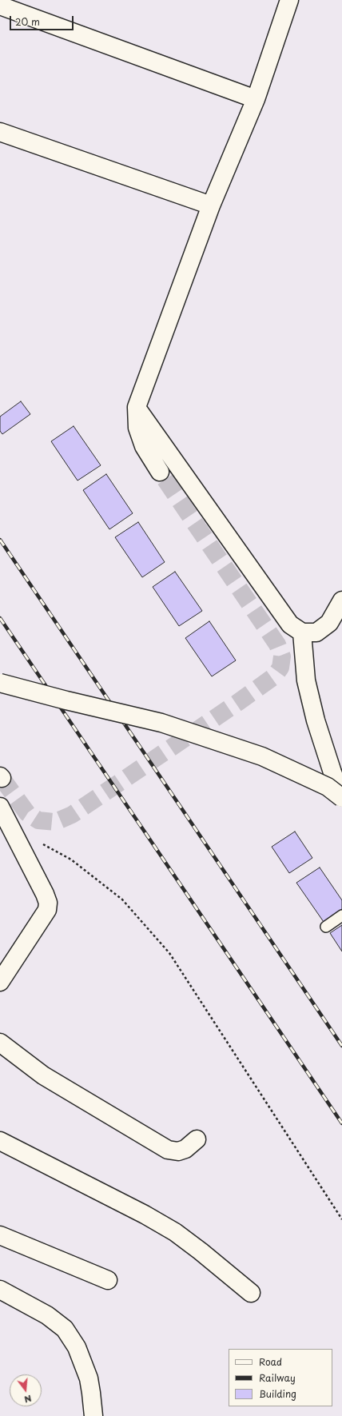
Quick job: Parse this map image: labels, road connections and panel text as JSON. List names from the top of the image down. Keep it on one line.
{"legend":["Road","Railway","Building"],"scale_bar":"20 m","north":"bottom"}
